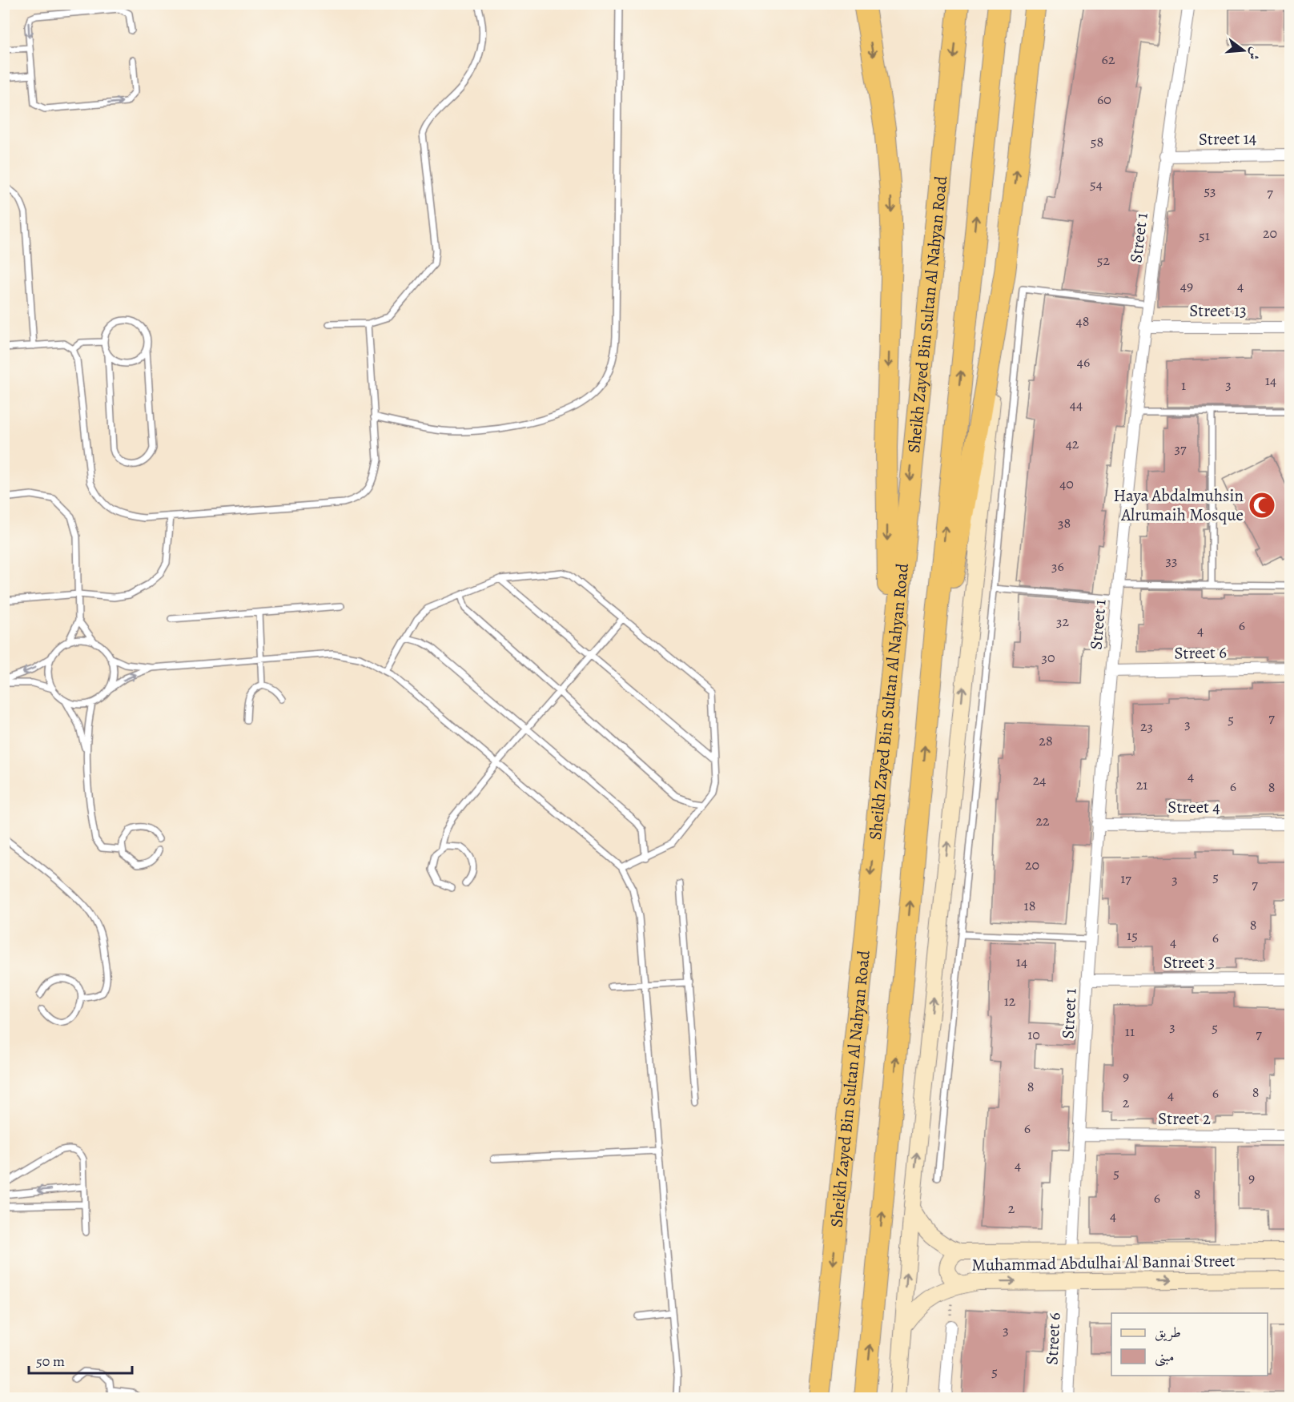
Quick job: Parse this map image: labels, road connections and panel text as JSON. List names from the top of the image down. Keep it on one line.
{"streets":{"highway":["Sheikh Zayed Bin Sultan Al Nahyan Road"],"main road":["Muhammad Abdulhai Al Bannai Street"],"street":["Street 14","Street 1","Street 13","Street 6","Street 4","Street 3","Street 2"]},"crossings":[["Street 14","Street 1"],["Street 1","Street 13"],["Street 1","Street 6"],["Street 1","Street 4"],["Street 1","Street 3"],["Street 1","Street 2"],["Street 1","Muhammad Abdulhai Al Bannai Street"],["Street 6","Muhammad Abdulhai Al Bannai Street"]],"places":{"mosque":["Haya Abdalmuhsin Alrumaih Mosque"]},"house_numbers":["62","60","58","54","53","7","20","51","52","49","4","48","46","14","3","1","44","42","37","40","38","33","36","32","6","4","30","7","5","3","23","28","4","24","21","6","8","22","20","5","17","3","7","18","8","15","6","4","14","12","3","5","11","7","10","9","8","8","6","4","2","6","4","5","9","8","6","2","4","3","5"],"legend":["طريق","مبنى"],"scale_bar":"50 m","north":"right"}
